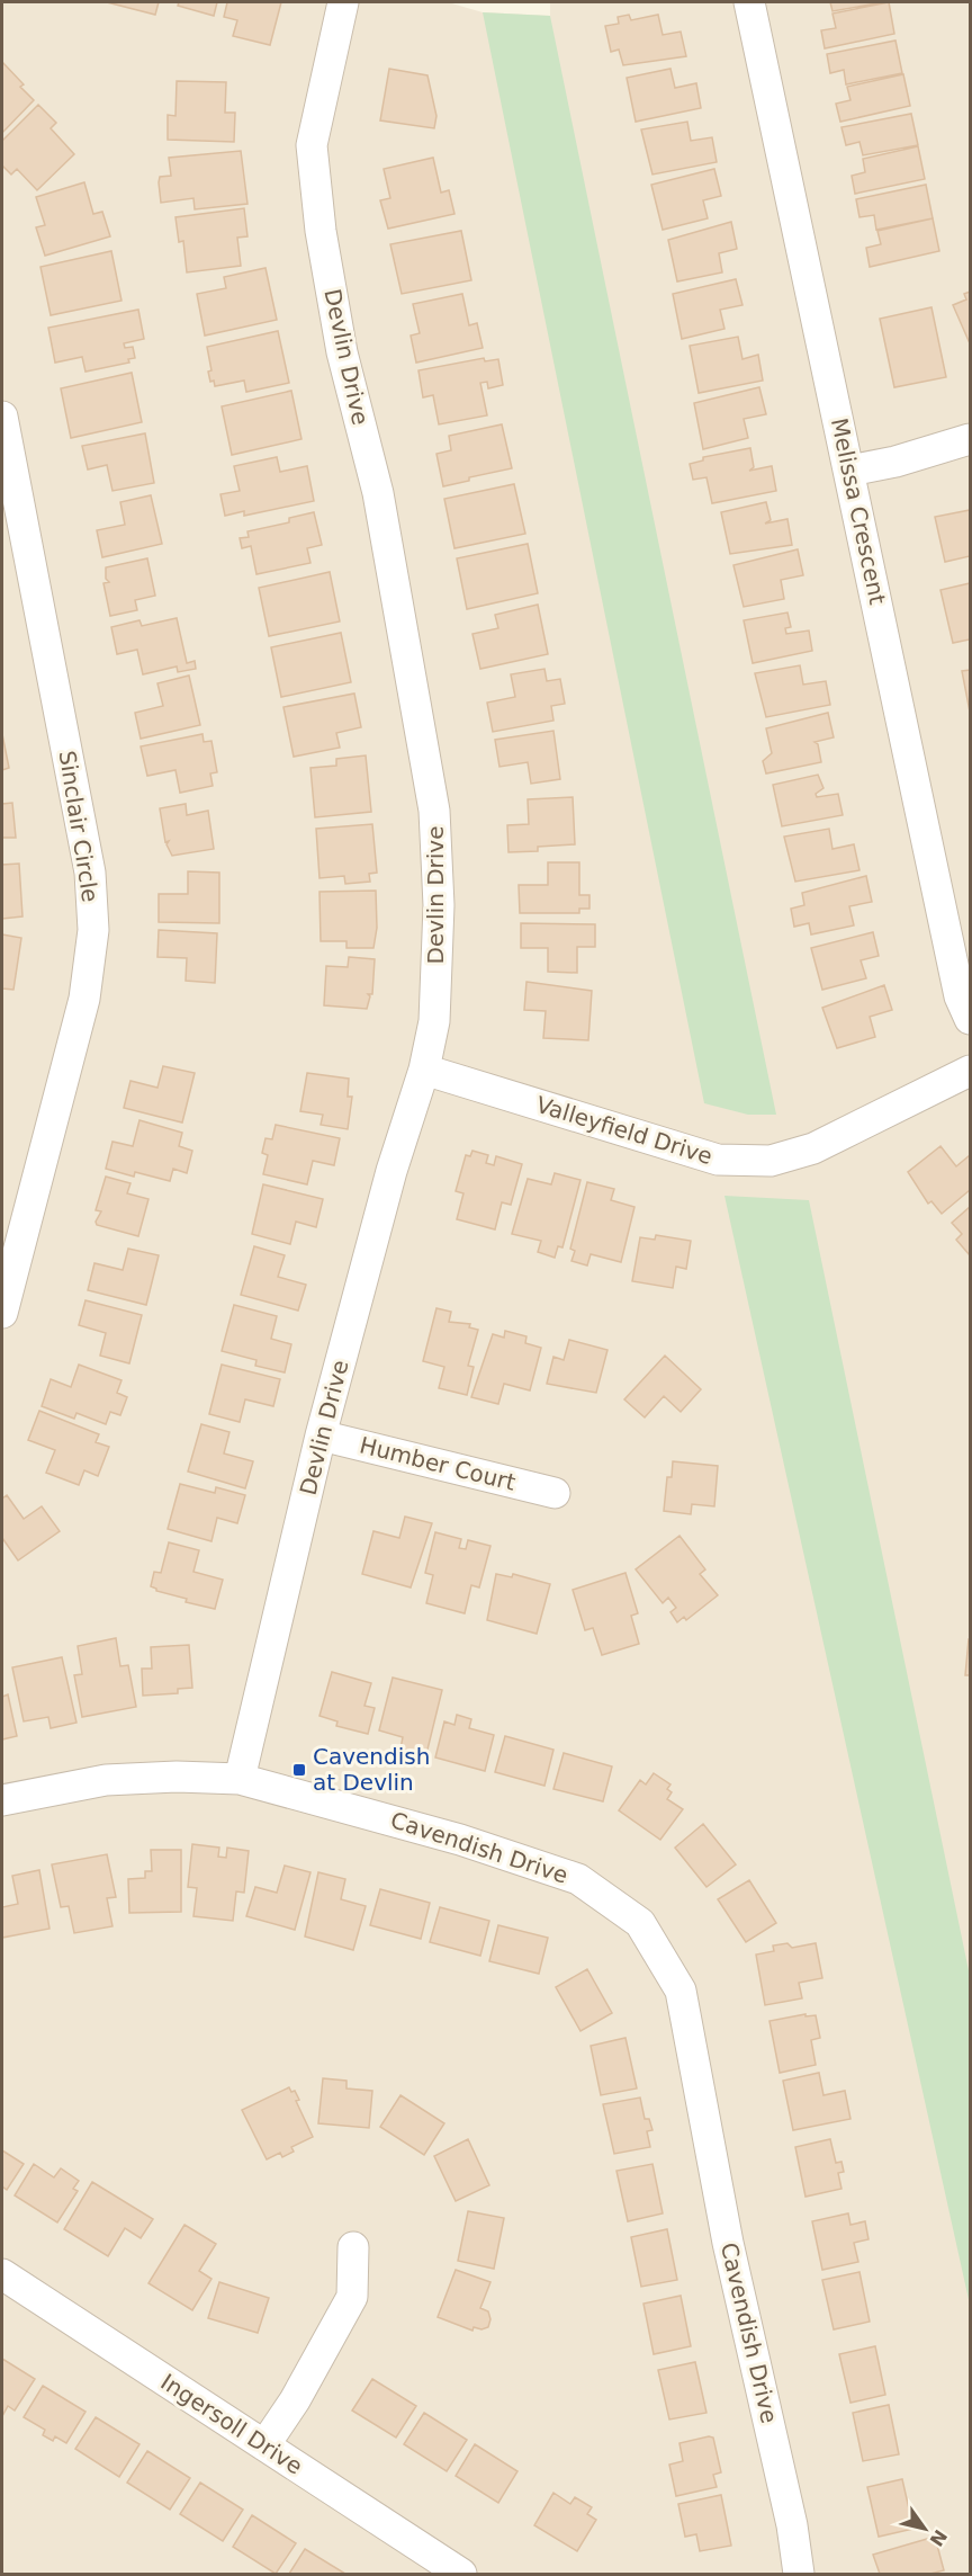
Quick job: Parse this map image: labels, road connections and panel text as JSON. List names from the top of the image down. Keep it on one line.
{"streets":{"street":["Devlin Drive","Melissa Crescent","Sinclair Circle","Valleyfield Drive","Humber Court","Cavendish Drive","Ingersoll Drive"]},"crossings":[["Devlin Drive","Valleyfield Drive"],["Devlin Drive","Humber Court"],["Devlin Drive","Cavendish Drive"]],"places":{"transit":["Cavendish at Devlin"]},"north":"bottom right"}
